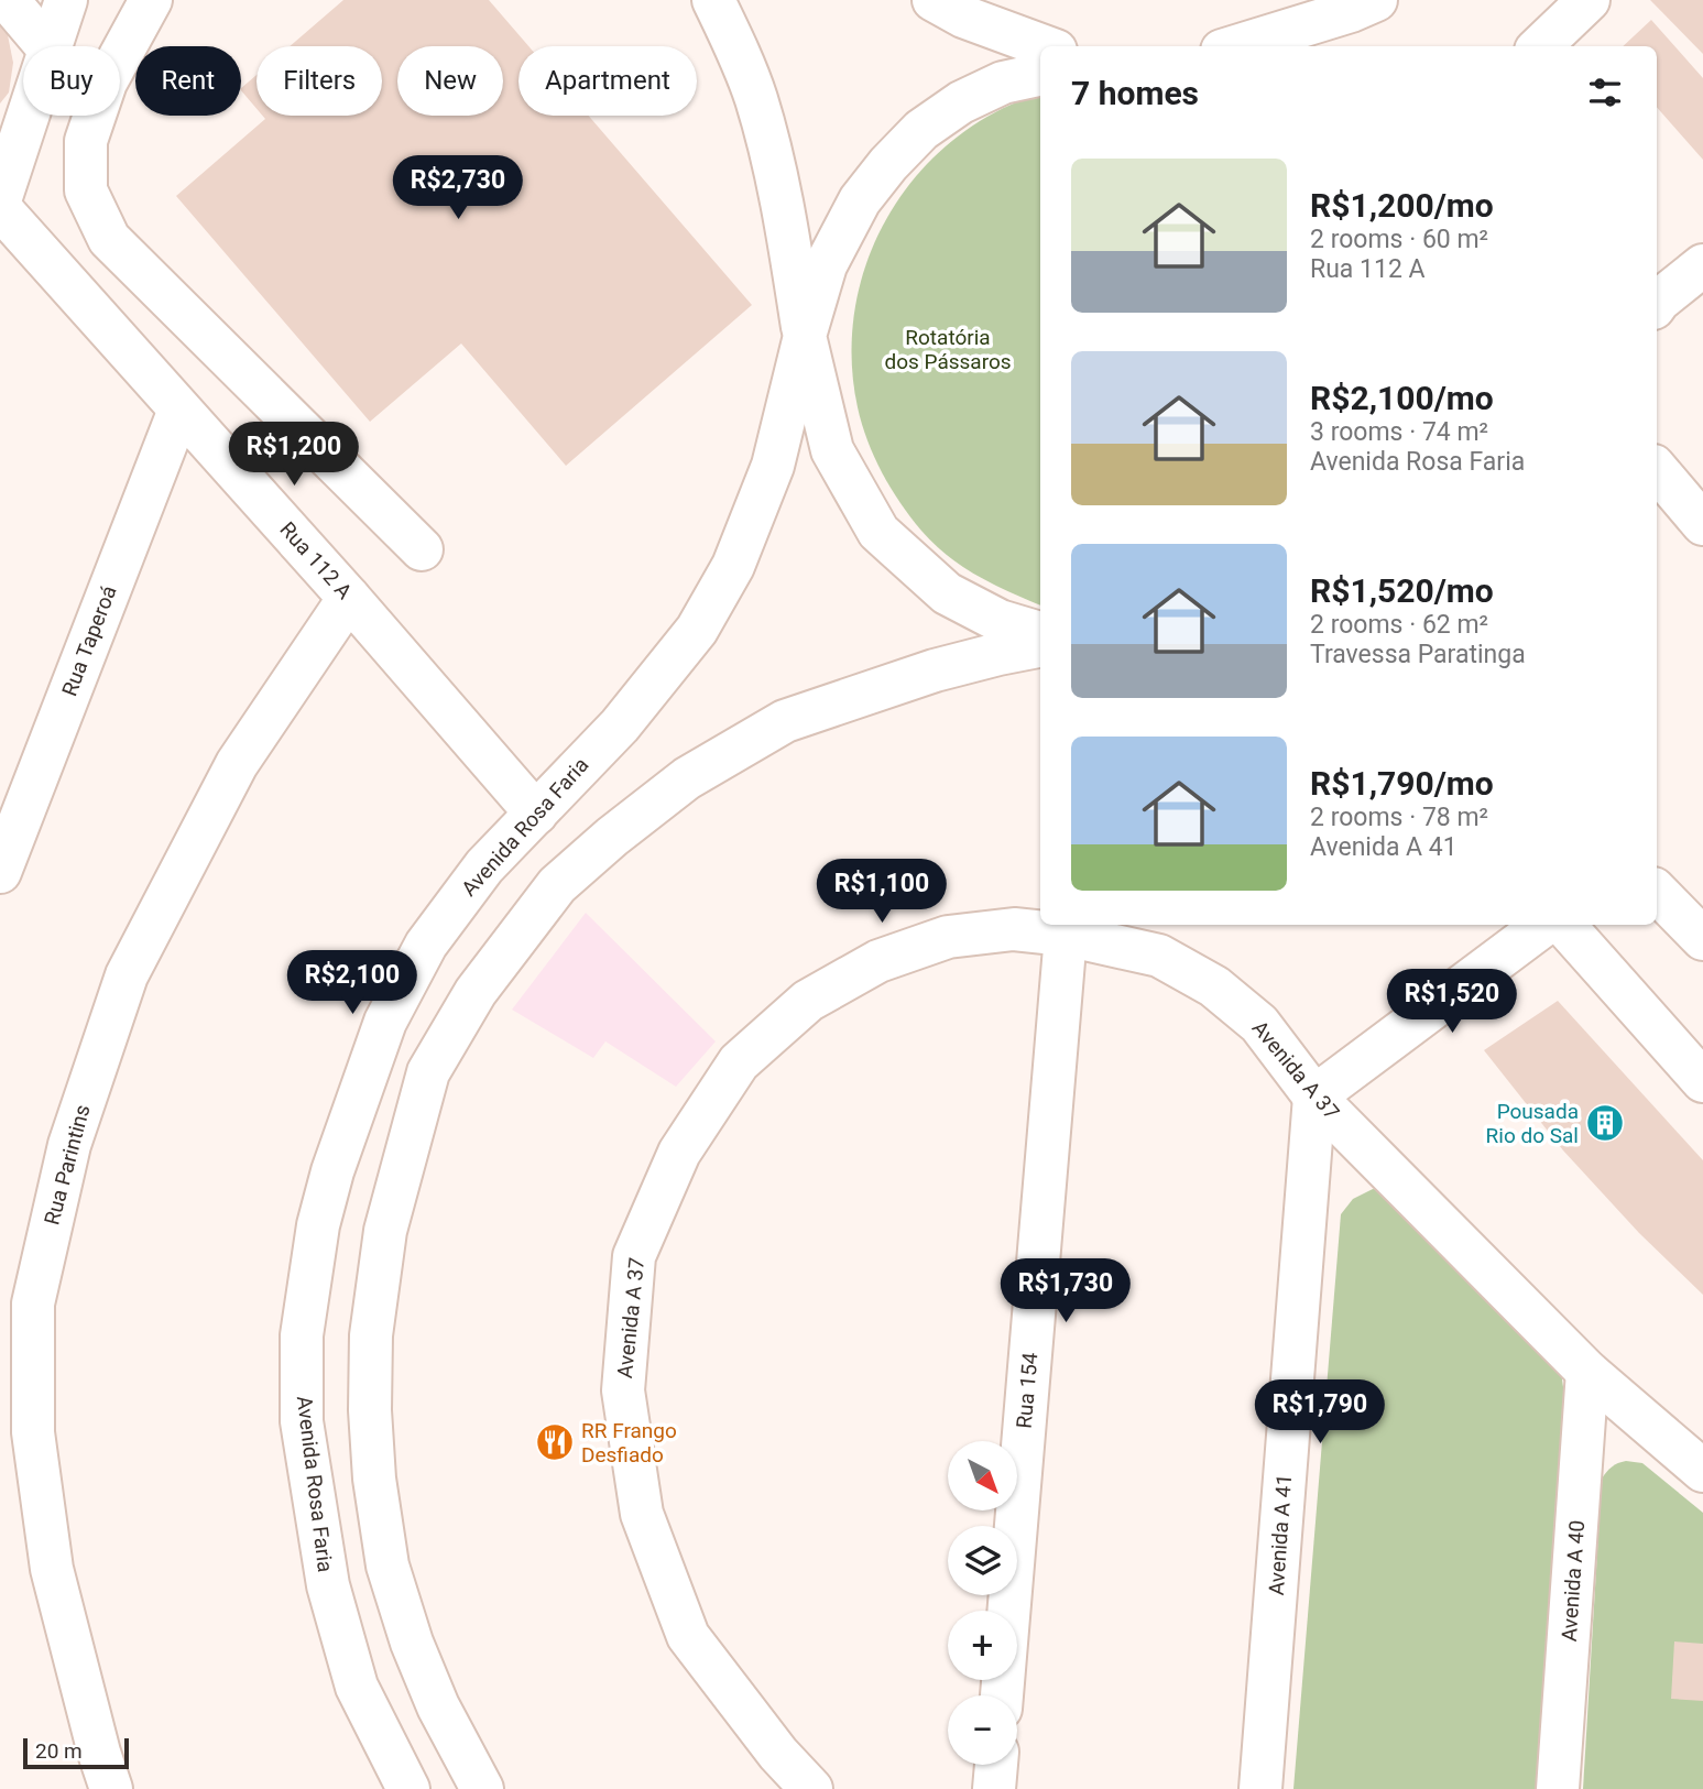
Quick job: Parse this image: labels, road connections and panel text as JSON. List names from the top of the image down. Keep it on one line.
{"streets":{"street":["Rua 112 A","Rua Taperoá","Avenida Rosa Faria","Avenida A 37","Rua Parintins","Rua 154","Avenida A 41","Avenida A 40"]},"crossings":[["Rua 112 A","Rua Taperoá"],["Rua 112 A","Avenida Rosa Faria"],["Rua 112 A","Rua Parintins"],["Avenida A 37","Rua 154"],["Avenida A 37","Avenida A 41"],["Avenida A 37","Avenida A 40"]],"parks":["Rotatória dos Pássaros"],"places":{"building":["Pousada Rio do Sal"],"restaurant":["RR Frango Desfiado"]},"scale_bar":"20 m","north":"bottom right","page":{"chip":["Buy","Rent","Filters","New","Apartment"],"heading":"7 homes","list":[{"name":"R$1,200/mo","note":"2 rooms · 60 m² · Rua 112 A"},{"name":"R$2,100/mo","note":"3 rooms · 74 m² · Avenida Rosa Faria"},{"name":"R$1,520/mo","note":"2 rooms · 62 m² · Travessa Paratinga"},{"name":"R$1,790/mo","note":"2 rooms · 78 m² · Avenida A 41"}],"price":["R$2,730","R$1,200","R$1,100","R$2,100","R$1,520","R$1,730","R$1,790"],"map_buttons":["+","−"],"scale":"20 m"}}
